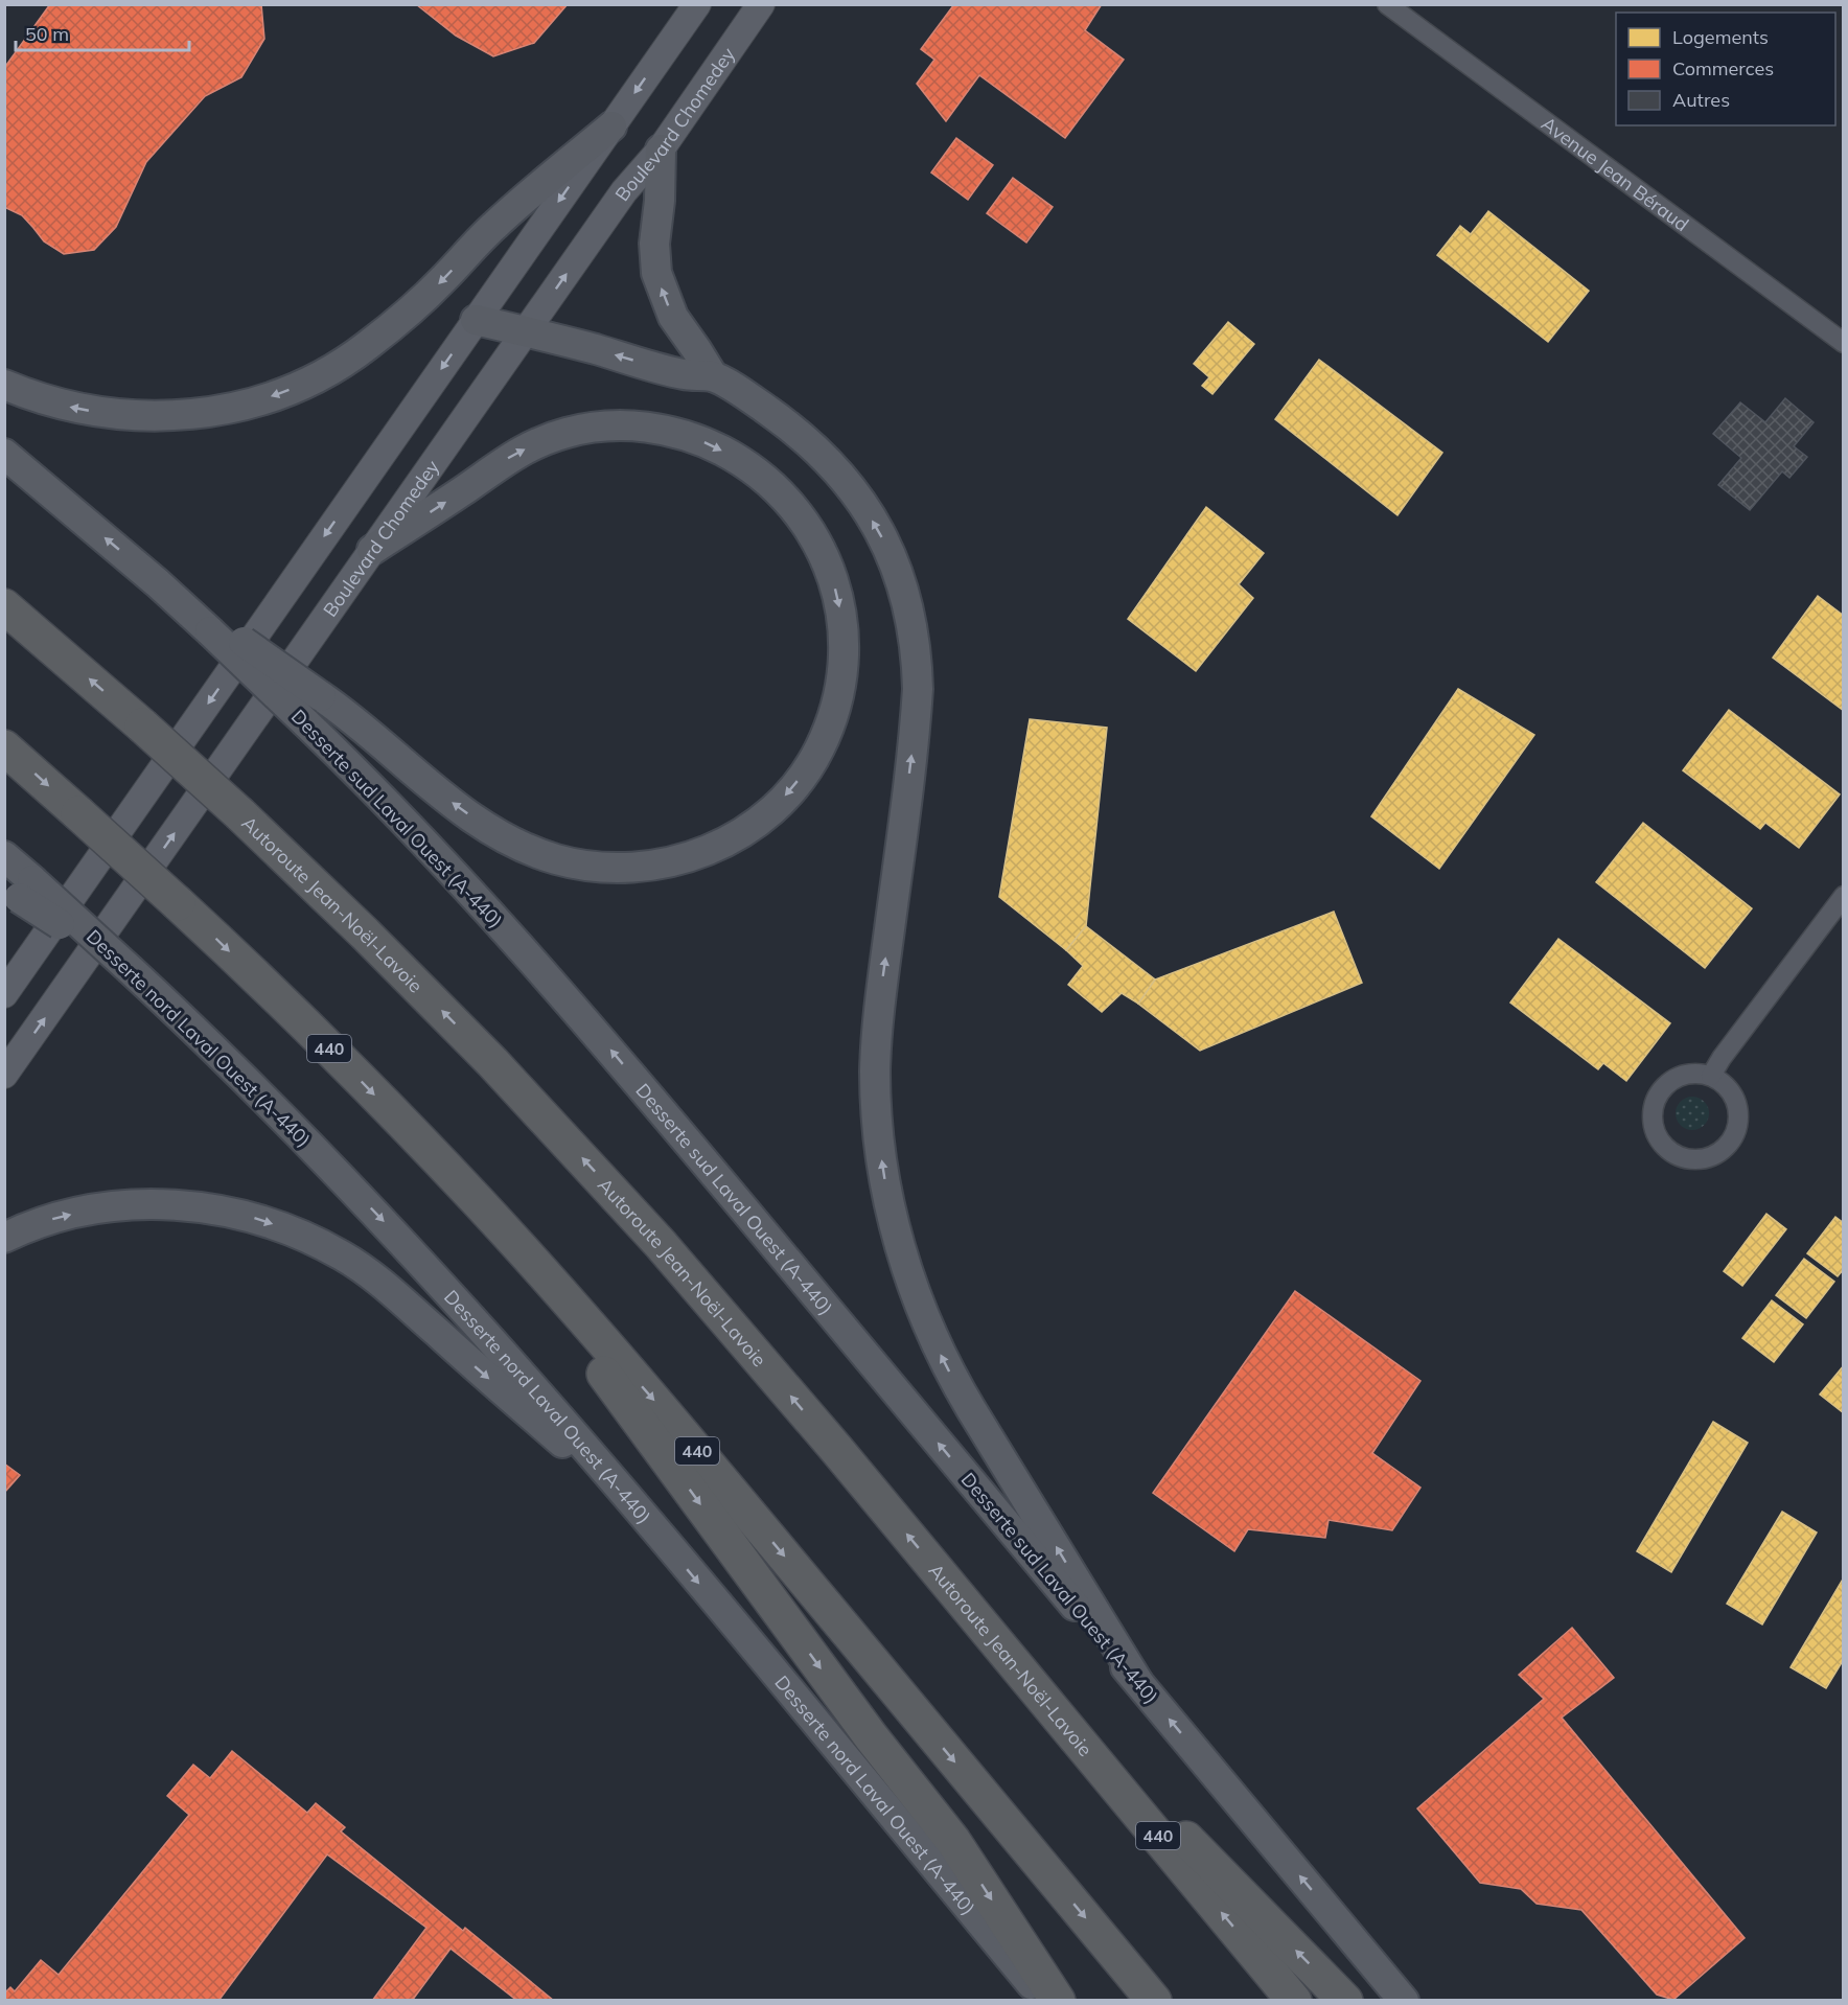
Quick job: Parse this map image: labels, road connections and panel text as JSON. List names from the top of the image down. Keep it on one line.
{"streets":{"highway":["Autoroute Jean-Noël-Lavoie","440"],"main road":["Desserte sud Laval Ouest (A-440)","Desserte nord Laval Ouest (A-440)"],"street":["Boulevard Chomedey","Avenue Jean Béraud"]},"one_way":["Desserte sud Laval Ouest (A-440)","Desserte nord Laval Ouest (A-440)"],"legend":["Logements","Commerces","Autres"],"scale_bar":"50 m"}
